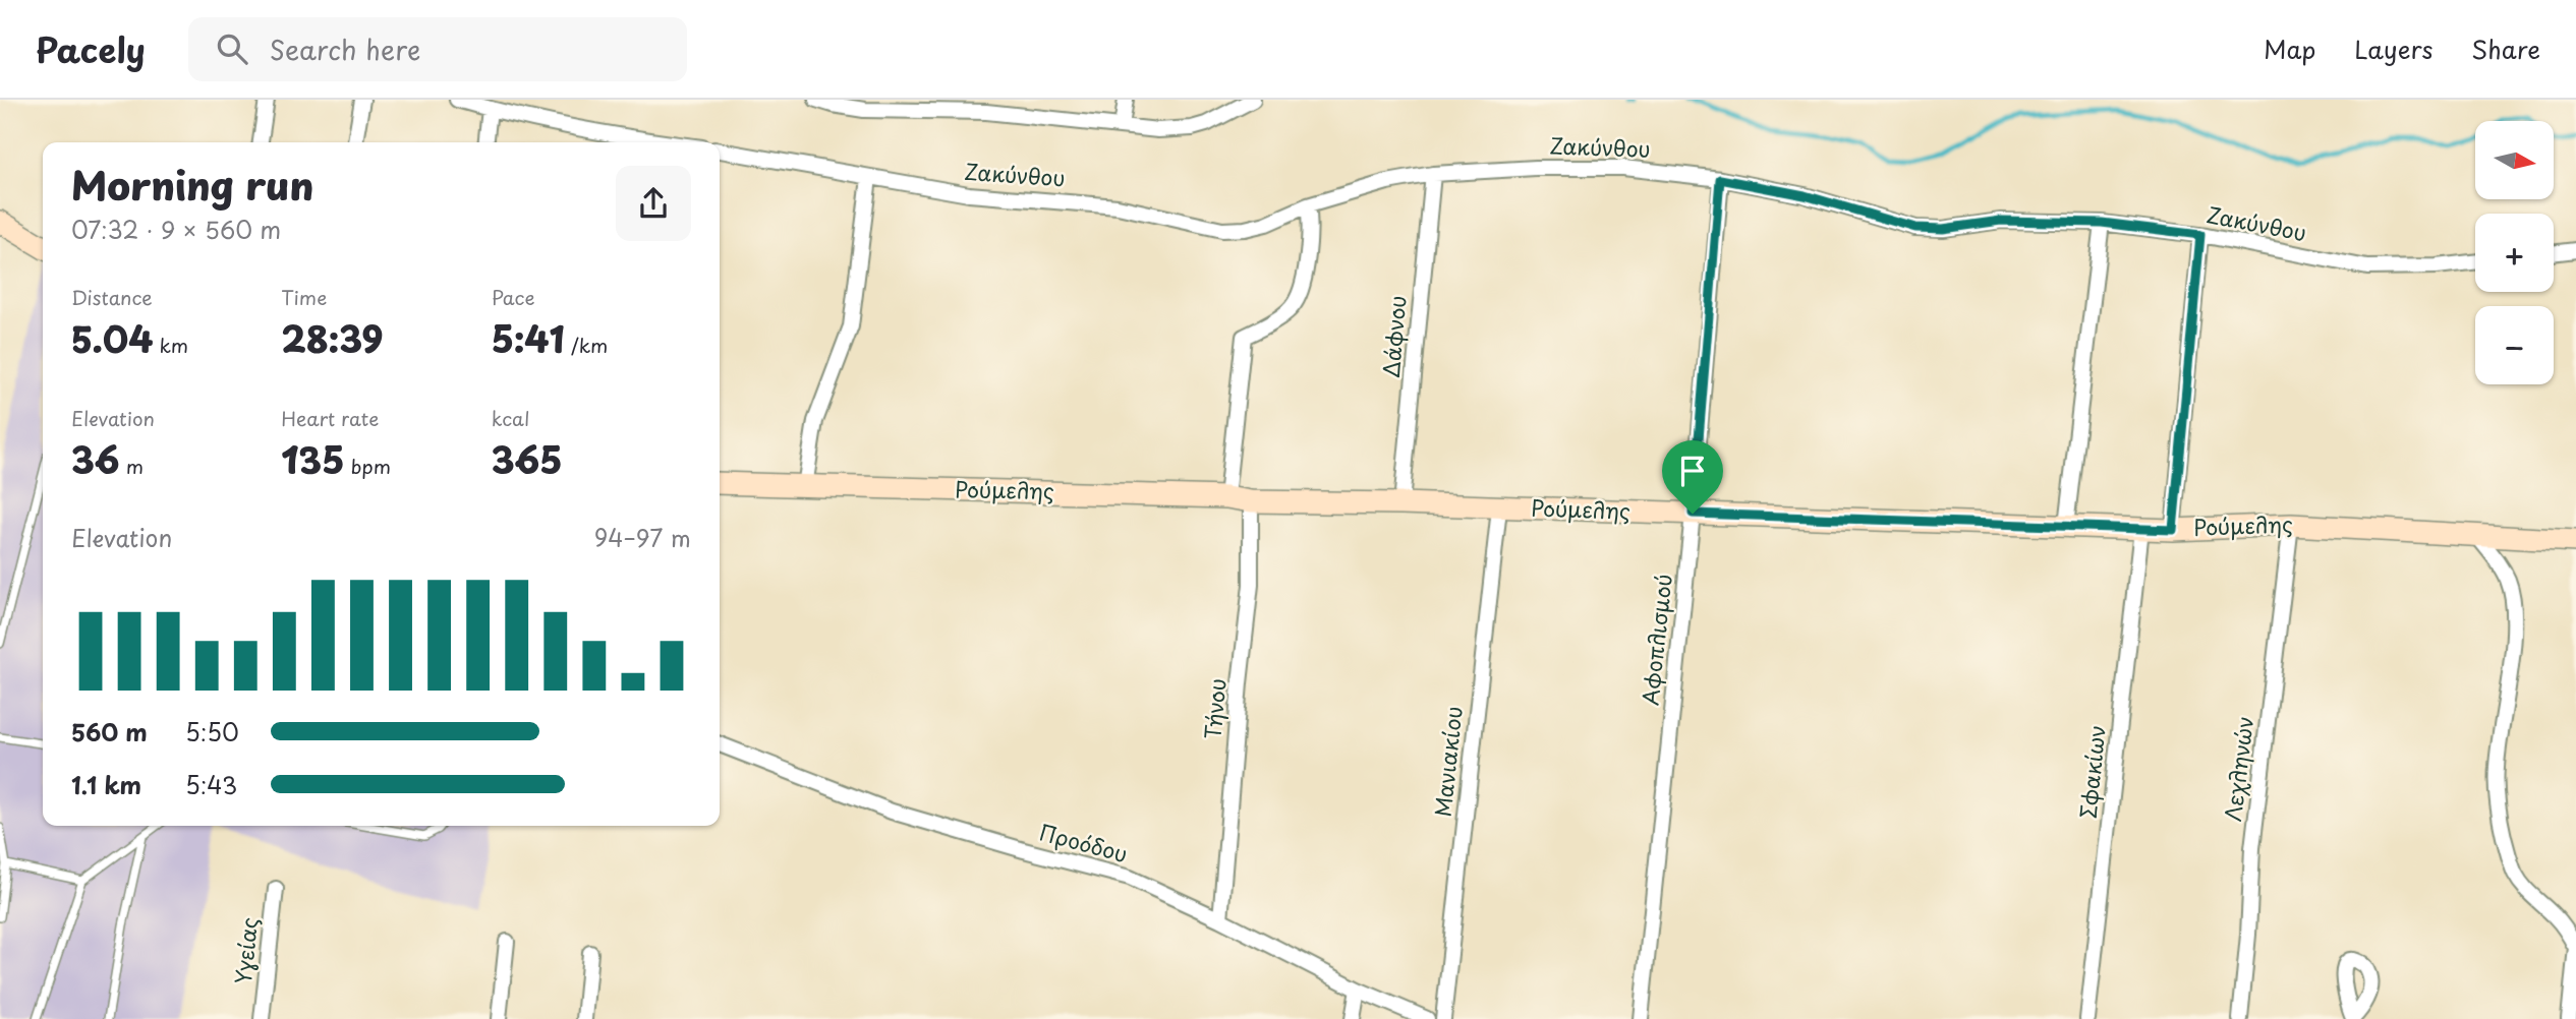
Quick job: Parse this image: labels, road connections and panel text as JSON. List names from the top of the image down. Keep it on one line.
{"streets":{"street":["Ζακύνθου","Δάφνου","Ρούμελης","Αφοπλισμού","Τήνου","Μανιακίου","Λεχληνών","Σφακίων","Προόδου","Υγείας"]},"crossings":[["Ζακύνθου","Δάφνου"],["Ζακύνθου","Αφοπλισμού"],["Δάφνου","Ρούμελης"],["Ρούμελης","Αφοπλισμού"],["Ρούμελης","Τήνου"],["Ρούμελης","Μανιακίου"],["Ρούμελης","Λεχληνών"],["Ρούμελης","Σφακίων"],["Τήνου","Προόδου"]],"north":"right","page":{"header":"Pacely","search":"Search here","nav":["Map","Layers","Share"],"map_buttons":["+","−"],"heading":["Morning run","07:32 · 9 × 560 m"],"stats":[["Distance","5.04 km"],["Time","28:39"],["Pace","5:41 /km"],["Elevation","36 m"],["Heart rate","135 bpm"],["kcal","365"]],"chart":["Elevation","94–97 m"],"list":[{"name":"560 m","note":"5:50"},{"name":"1.1 km","note":"5:43"}]}}
